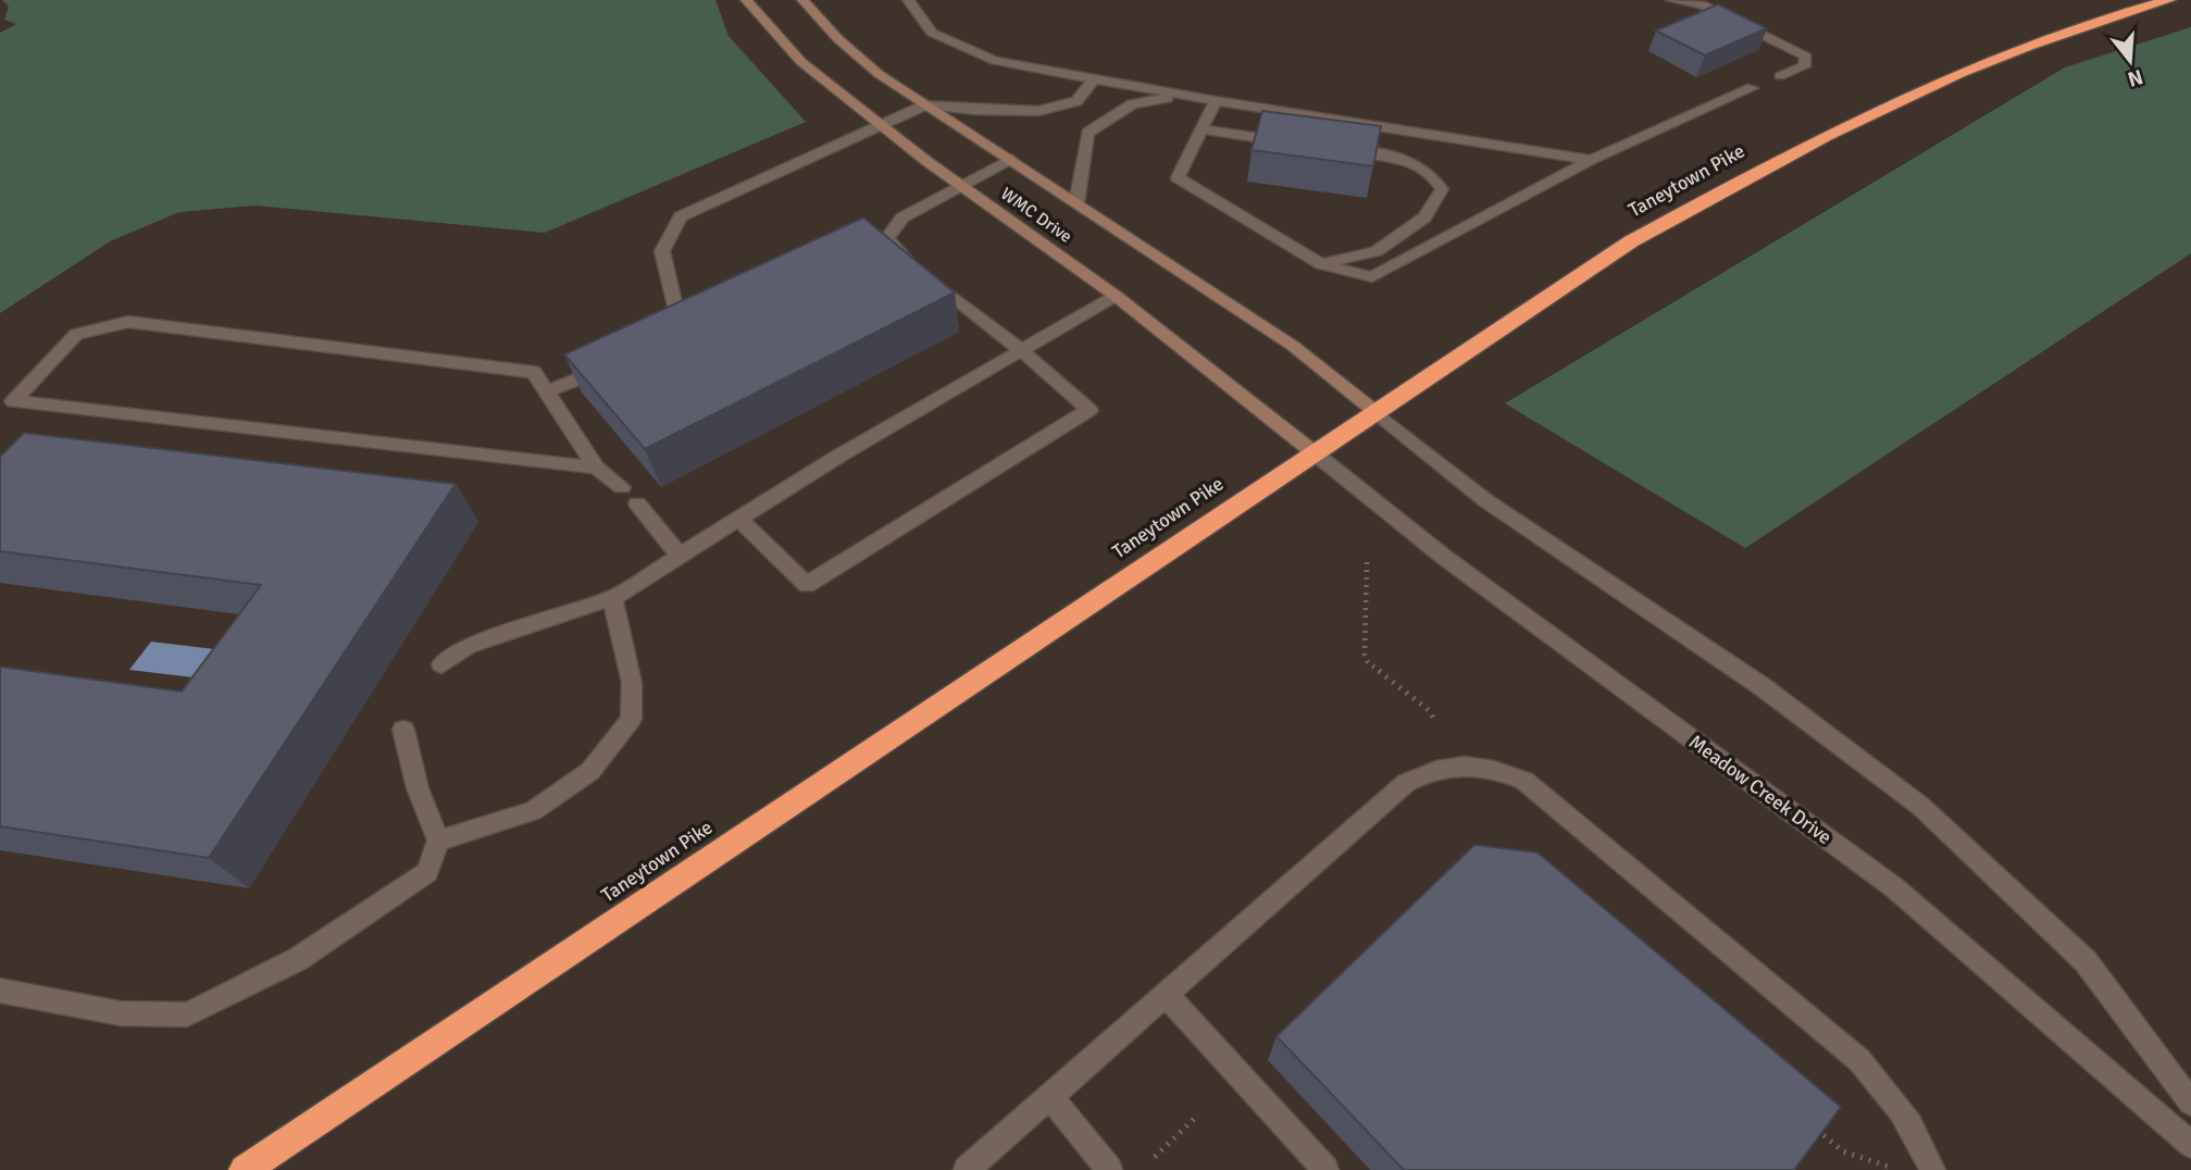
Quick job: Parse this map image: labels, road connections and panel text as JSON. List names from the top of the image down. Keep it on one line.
{"streets":{"highway":["Taneytown Pike"],"main road":["WMC Drive"],"street":["Meadow Creek Drive"]},"crossings":[["Taneytown Pike","WMC Drive"],["Taneytown Pike","Meadow Creek Drive"],["WMC Drive","Meadow Creek Drive"]],"north":"bottom"}
